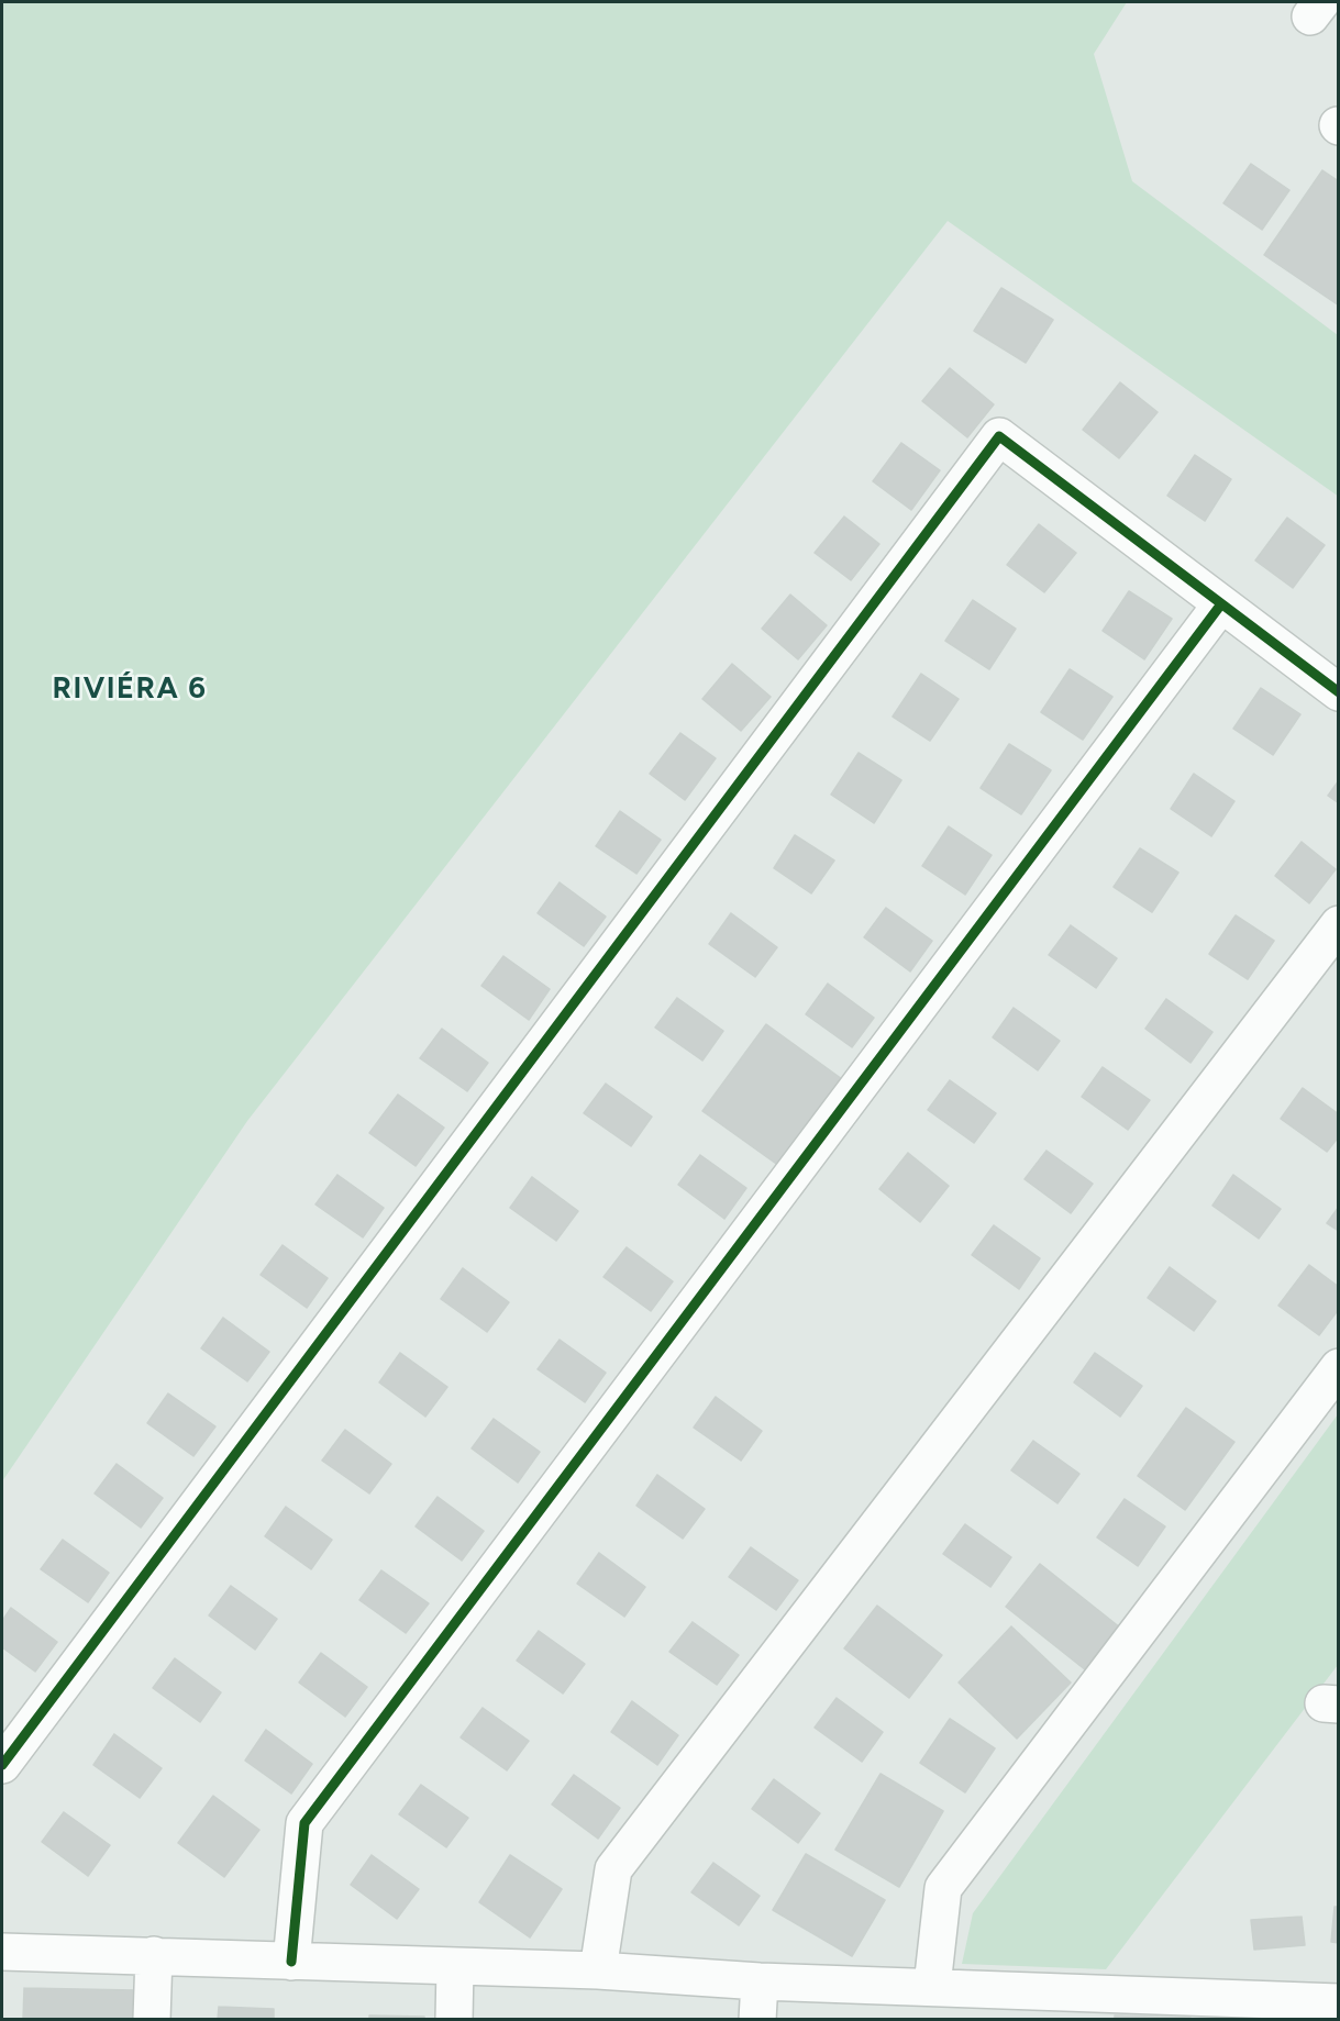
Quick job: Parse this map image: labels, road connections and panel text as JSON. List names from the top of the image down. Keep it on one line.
{"districts":["RIVIÉRA 6"]}
